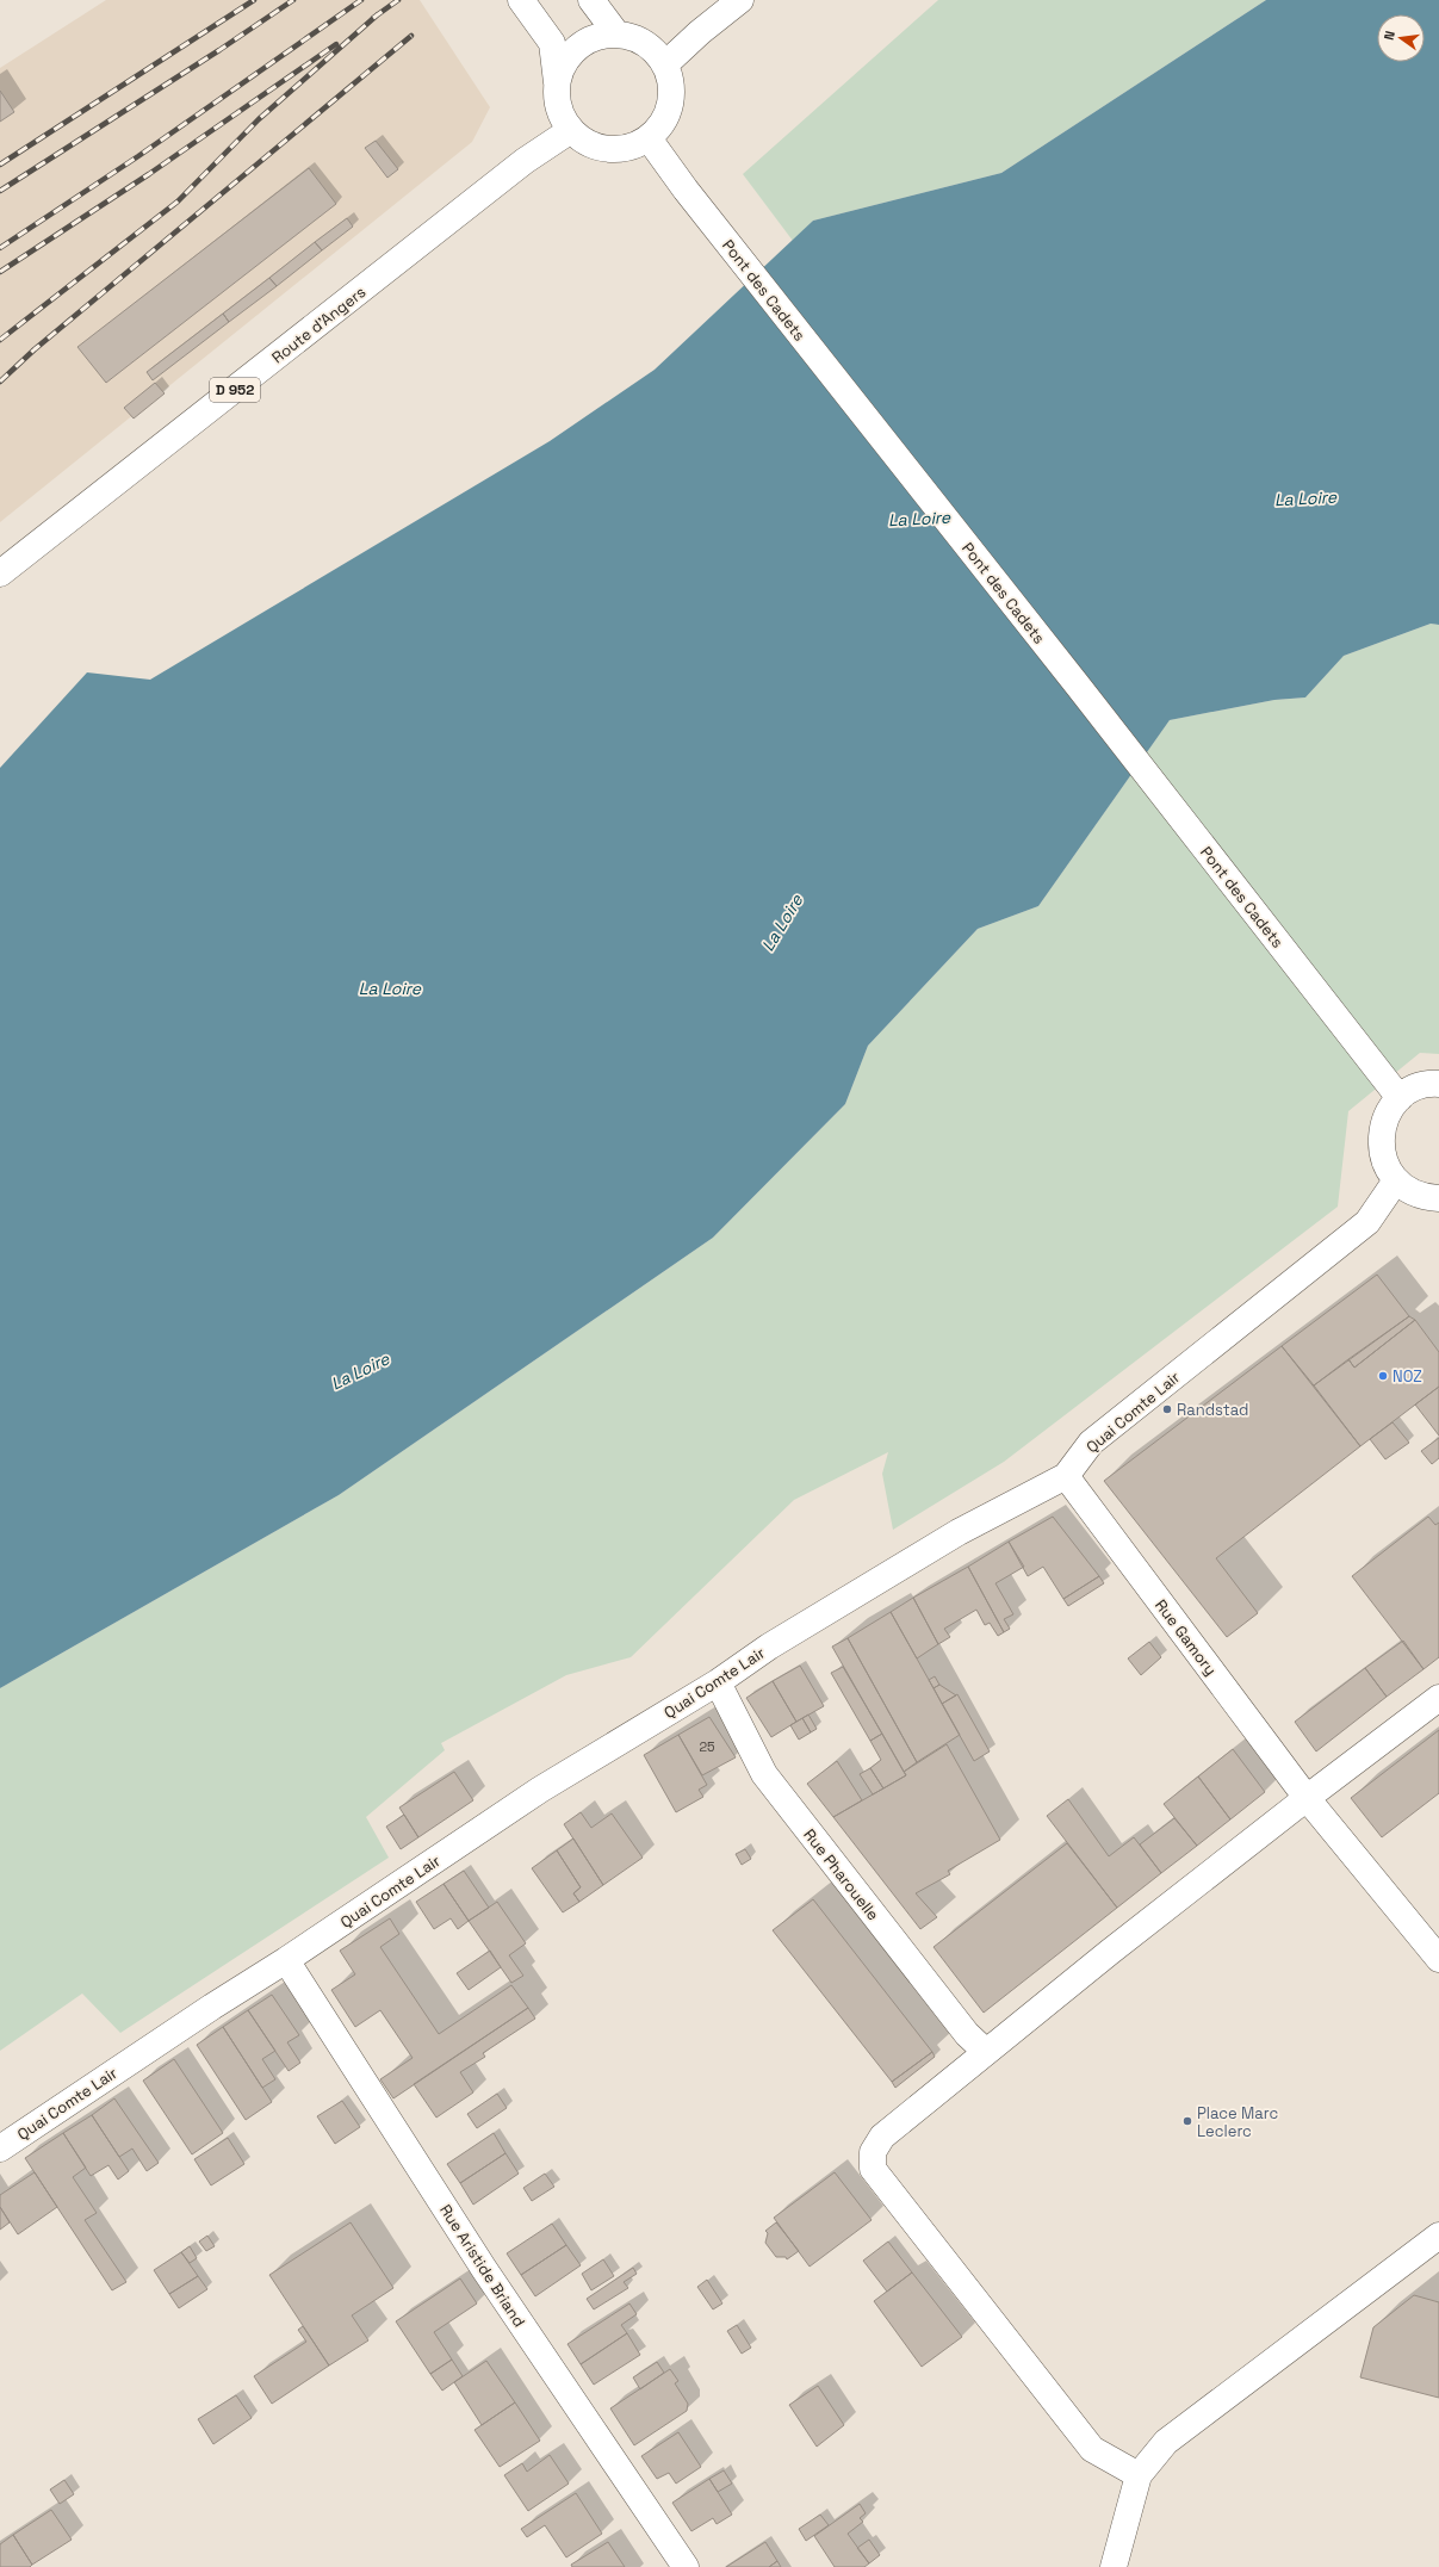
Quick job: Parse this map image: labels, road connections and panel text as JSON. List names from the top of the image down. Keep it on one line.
{"streets":{"street":["Pont des Cadets","Route d'Angers","D 952","Quai Comte Lair","Rue Gamory","Rue Pharouelle","Rue Aristide Briand"]},"crossings":[["Pont des Cadets","Route d'Angers"],["Quai Comte Lair","Rue Gamory"],["Quai Comte Lair","Rue Pharouelle"],["Quai Comte Lair","Rue Aristide Briand"]],"water":["La Loire"],"places":["NOZ","Randstad","Place Marc Leclerc"],"house_numbers":["25"],"north":"left"}
